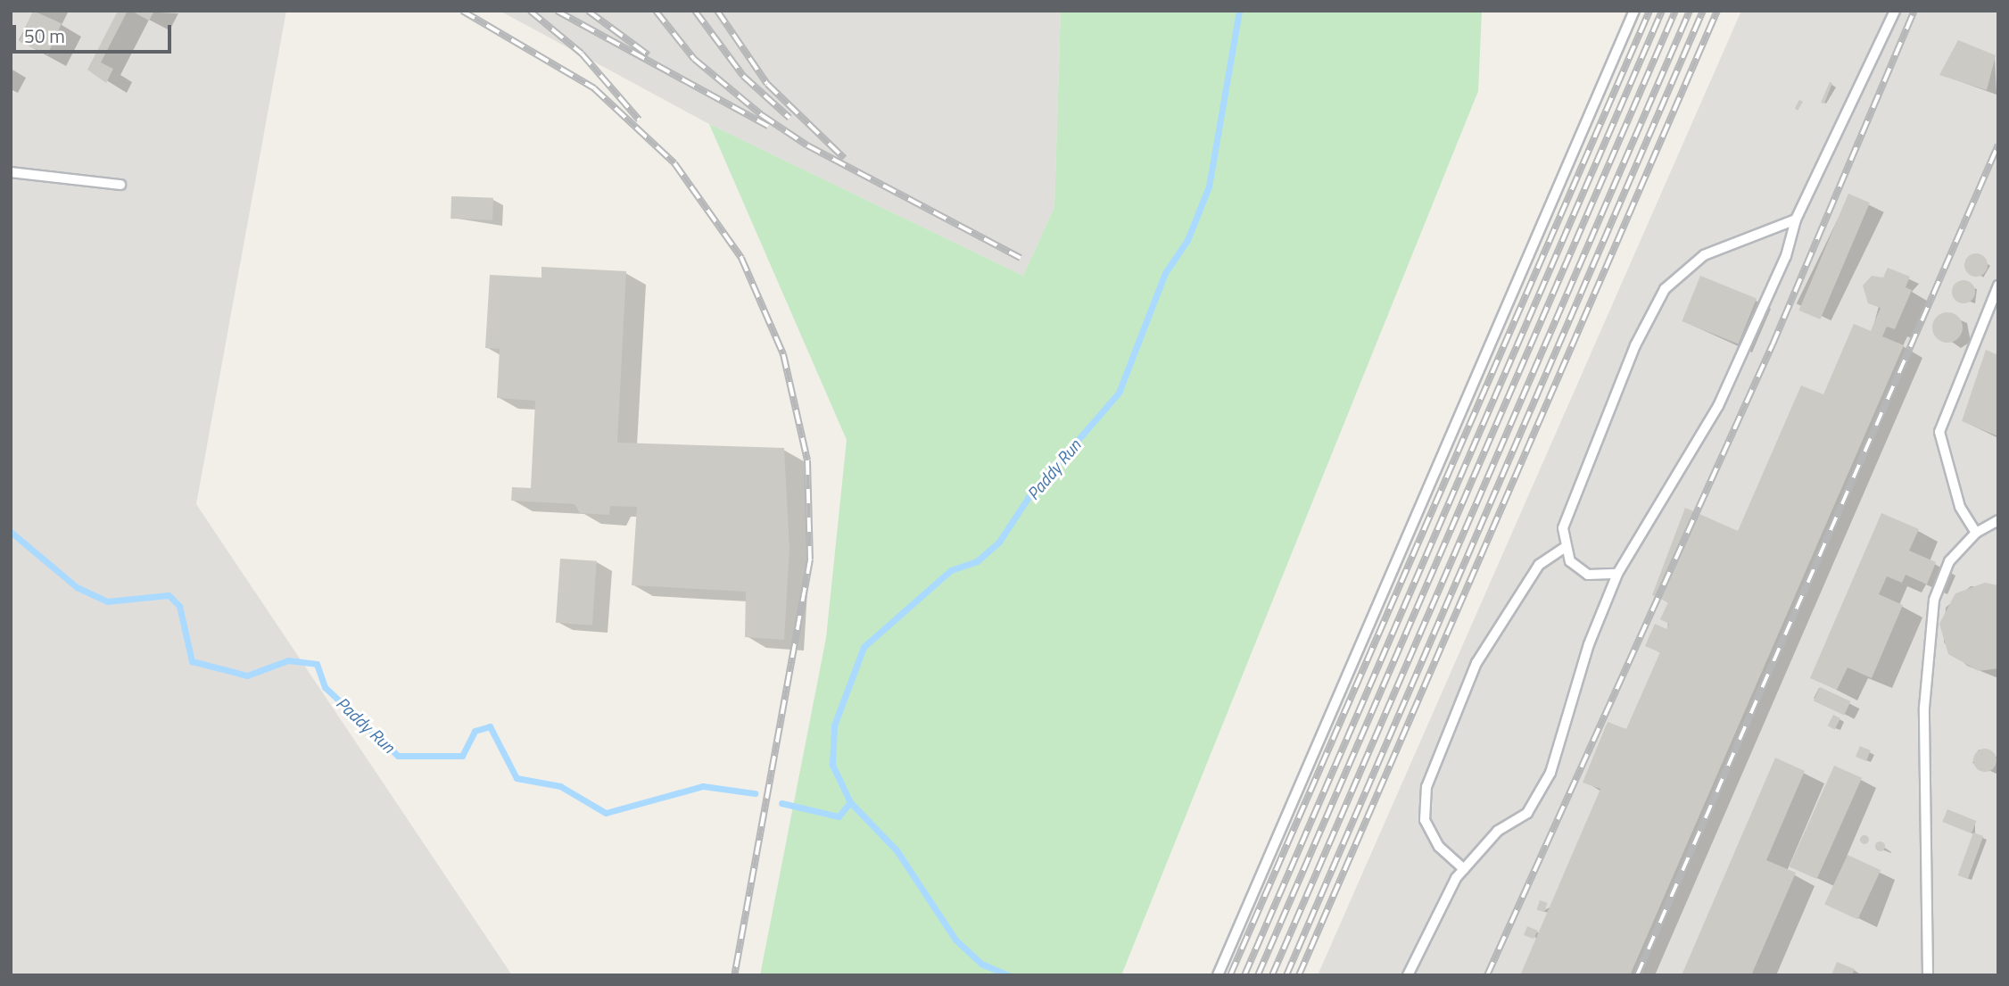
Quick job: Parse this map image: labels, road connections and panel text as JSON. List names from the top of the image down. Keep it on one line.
{"water":["Paddy Run"],"scale_bar":"50 m"}
